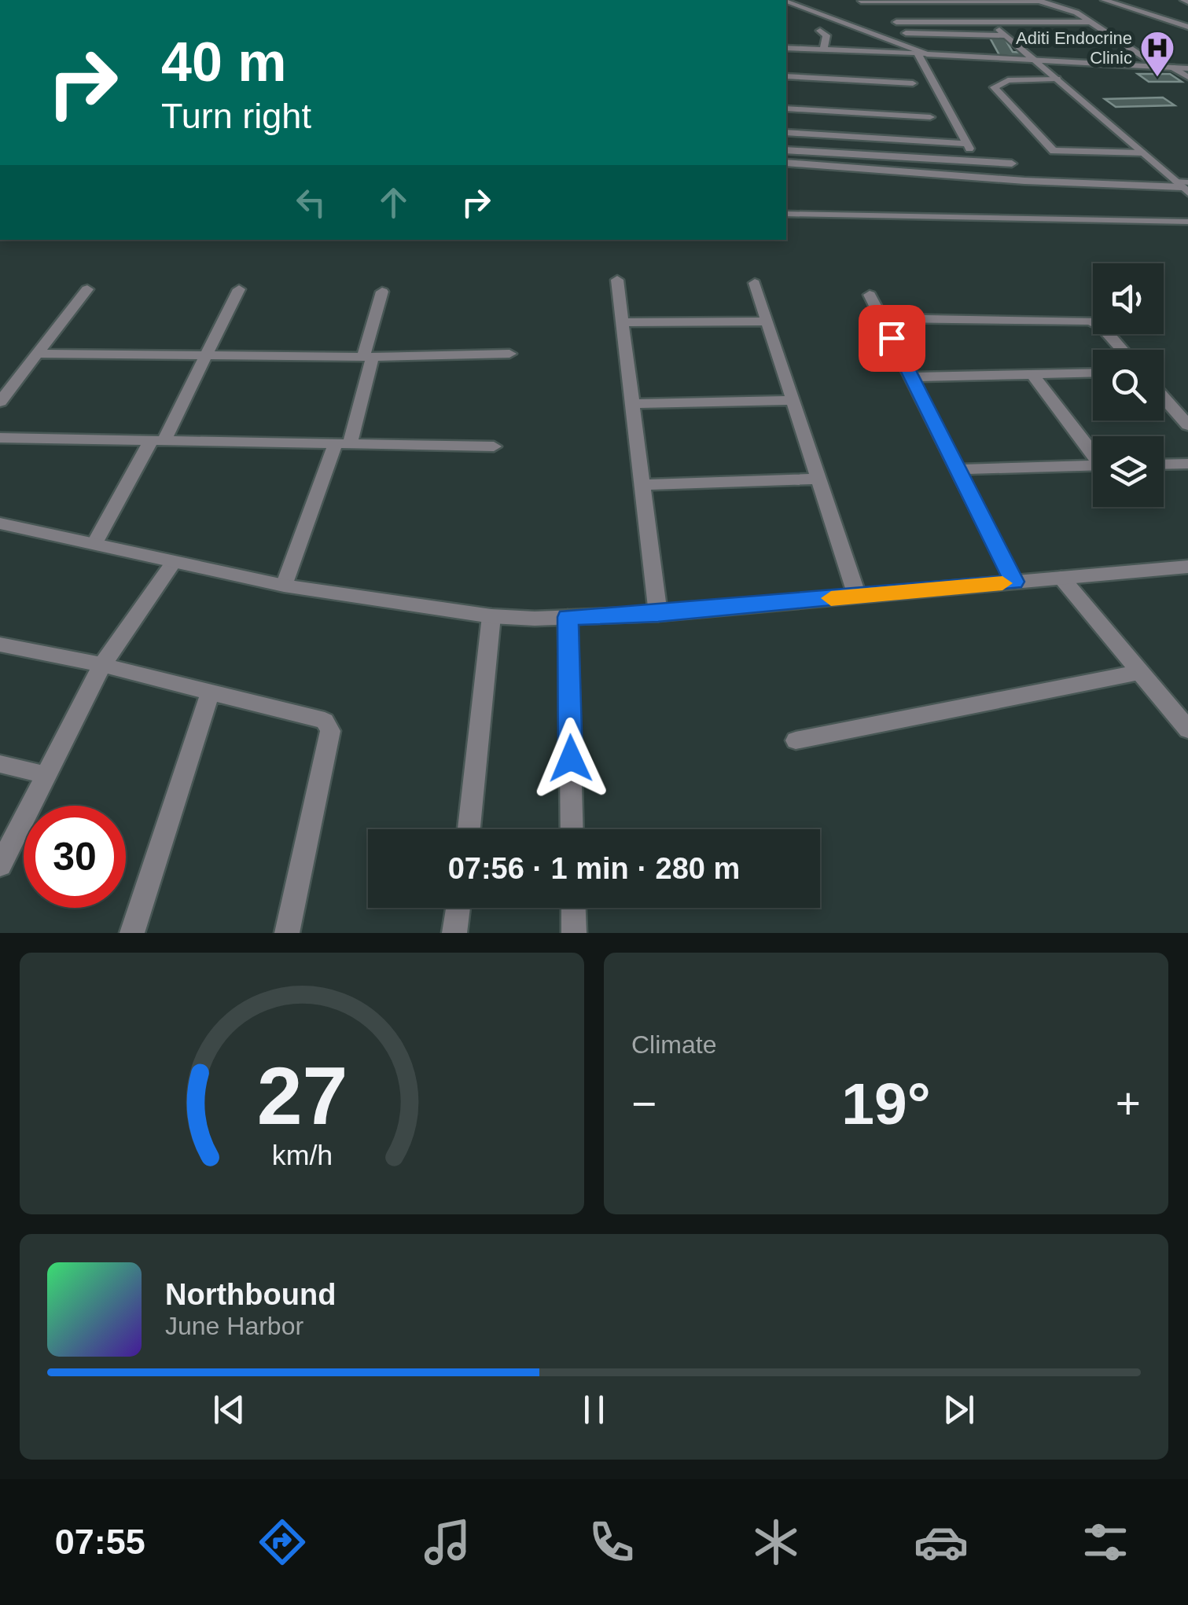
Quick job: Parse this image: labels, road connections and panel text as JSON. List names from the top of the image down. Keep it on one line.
{"places":{"hospital":["Aditi Endocrine Clinic"]},"page":{"turn":["40 m","Turn right"],"limit":"30","trip":"07:56 · 1 min · 280 m","tile":"Climate","heat":["−","19°","+"],"song":["Northbound","June Harbor"],"tabs":"07:55","gauge":["27","km/h"]}}
